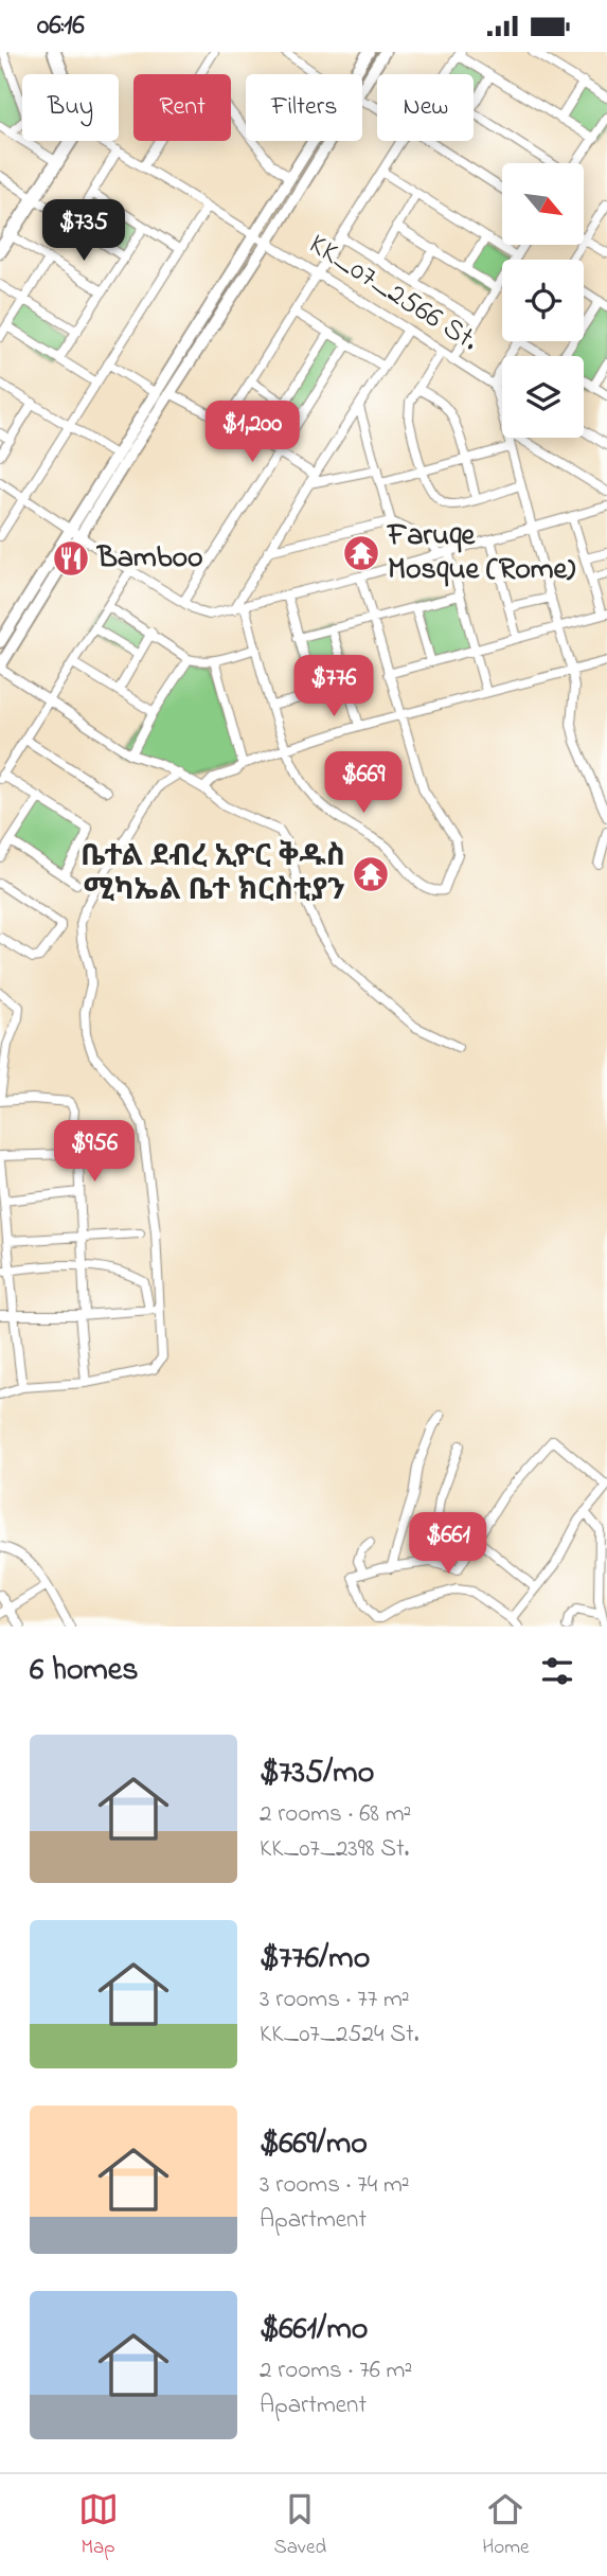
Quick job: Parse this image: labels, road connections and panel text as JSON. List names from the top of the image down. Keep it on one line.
{"streets":{"street":["KK_07_2566 St."]},"places":{"temple":["Faruqe Mosque (Rome)","ቤተል ደብረ ኢዮር ቅዱስ ሚካኤል ቤተ ክርስቲያን"],"restaurant":["Bamboo"]},"north":"bottom right","page":{"status":"06:16","chip":["Buy","Rent","Filters","New"],"price":["$735","$1,200","$776","$669","$956","$661"],"heading":"6 homes","list":[{"name":"$735/mo","note":"2 rooms · 68 m² · KK_07_2398 St."},{"name":"$776/mo","note":"3 rooms · 77 m² · KK_07_2524 St."},{"name":"$669/mo","note":"3 rooms · 74 m² · Apartment"},{"name":"$661/mo","note":"2 rooms · 76 m² · Apartment"}],"tabs":["Map","Saved","Home"]}}
